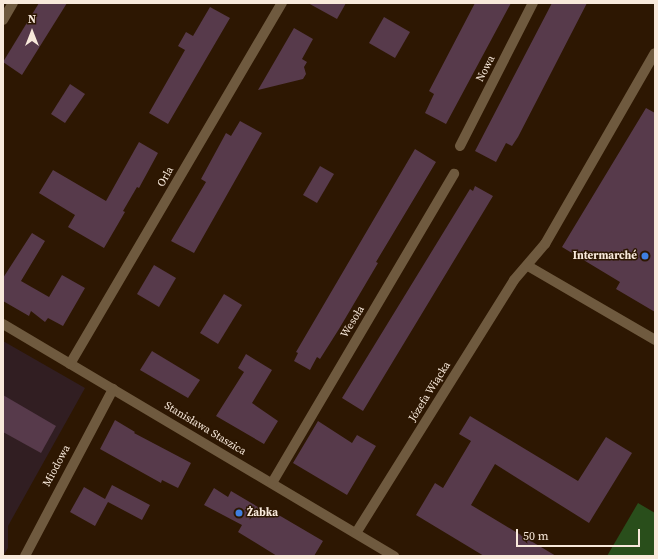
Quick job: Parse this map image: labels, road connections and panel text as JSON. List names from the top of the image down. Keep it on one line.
{"streets":{"street":["Nowa","Orla","Wesoła","Józefa Wiącka","Stanisława Staszica","Miodowa"]},"crossings":[["Orla","Stanisława Staszica"],["Wesoła","Stanisława Staszica"],["Józefa Wiącka","Stanisława Staszica"],["Stanisława Staszica","Miodowa"]],"places":["Intermarché","Żabka"],"scale_bar":"50 m","north":"top"}
